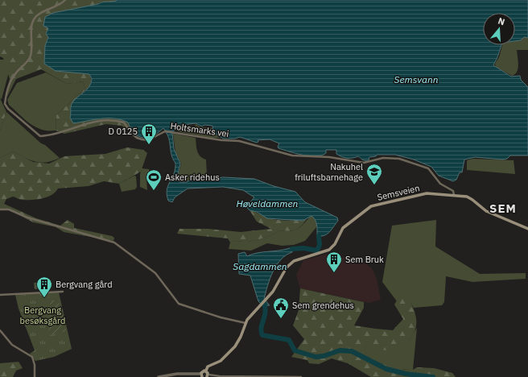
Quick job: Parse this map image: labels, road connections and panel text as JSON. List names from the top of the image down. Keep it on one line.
{"streets":{"main road":["Semsveien"],"street":["Holtsmarks vei"]},"crossings":[["Holtsmarks vei","Semsveien"]],"districts":["SEM"],"water":["Semsvann","Høveldammen","Sagdammen"],"parks":["Bergvang besøksgård"],"places":{"building":["D 0125","Sem Bruk","Bergvang gård"],"school or university":["Nakuhel friluftsbarnehage"],"sports":["Asker ridehus"],"public building":["Sem grendehus"]},"north":"top"}
